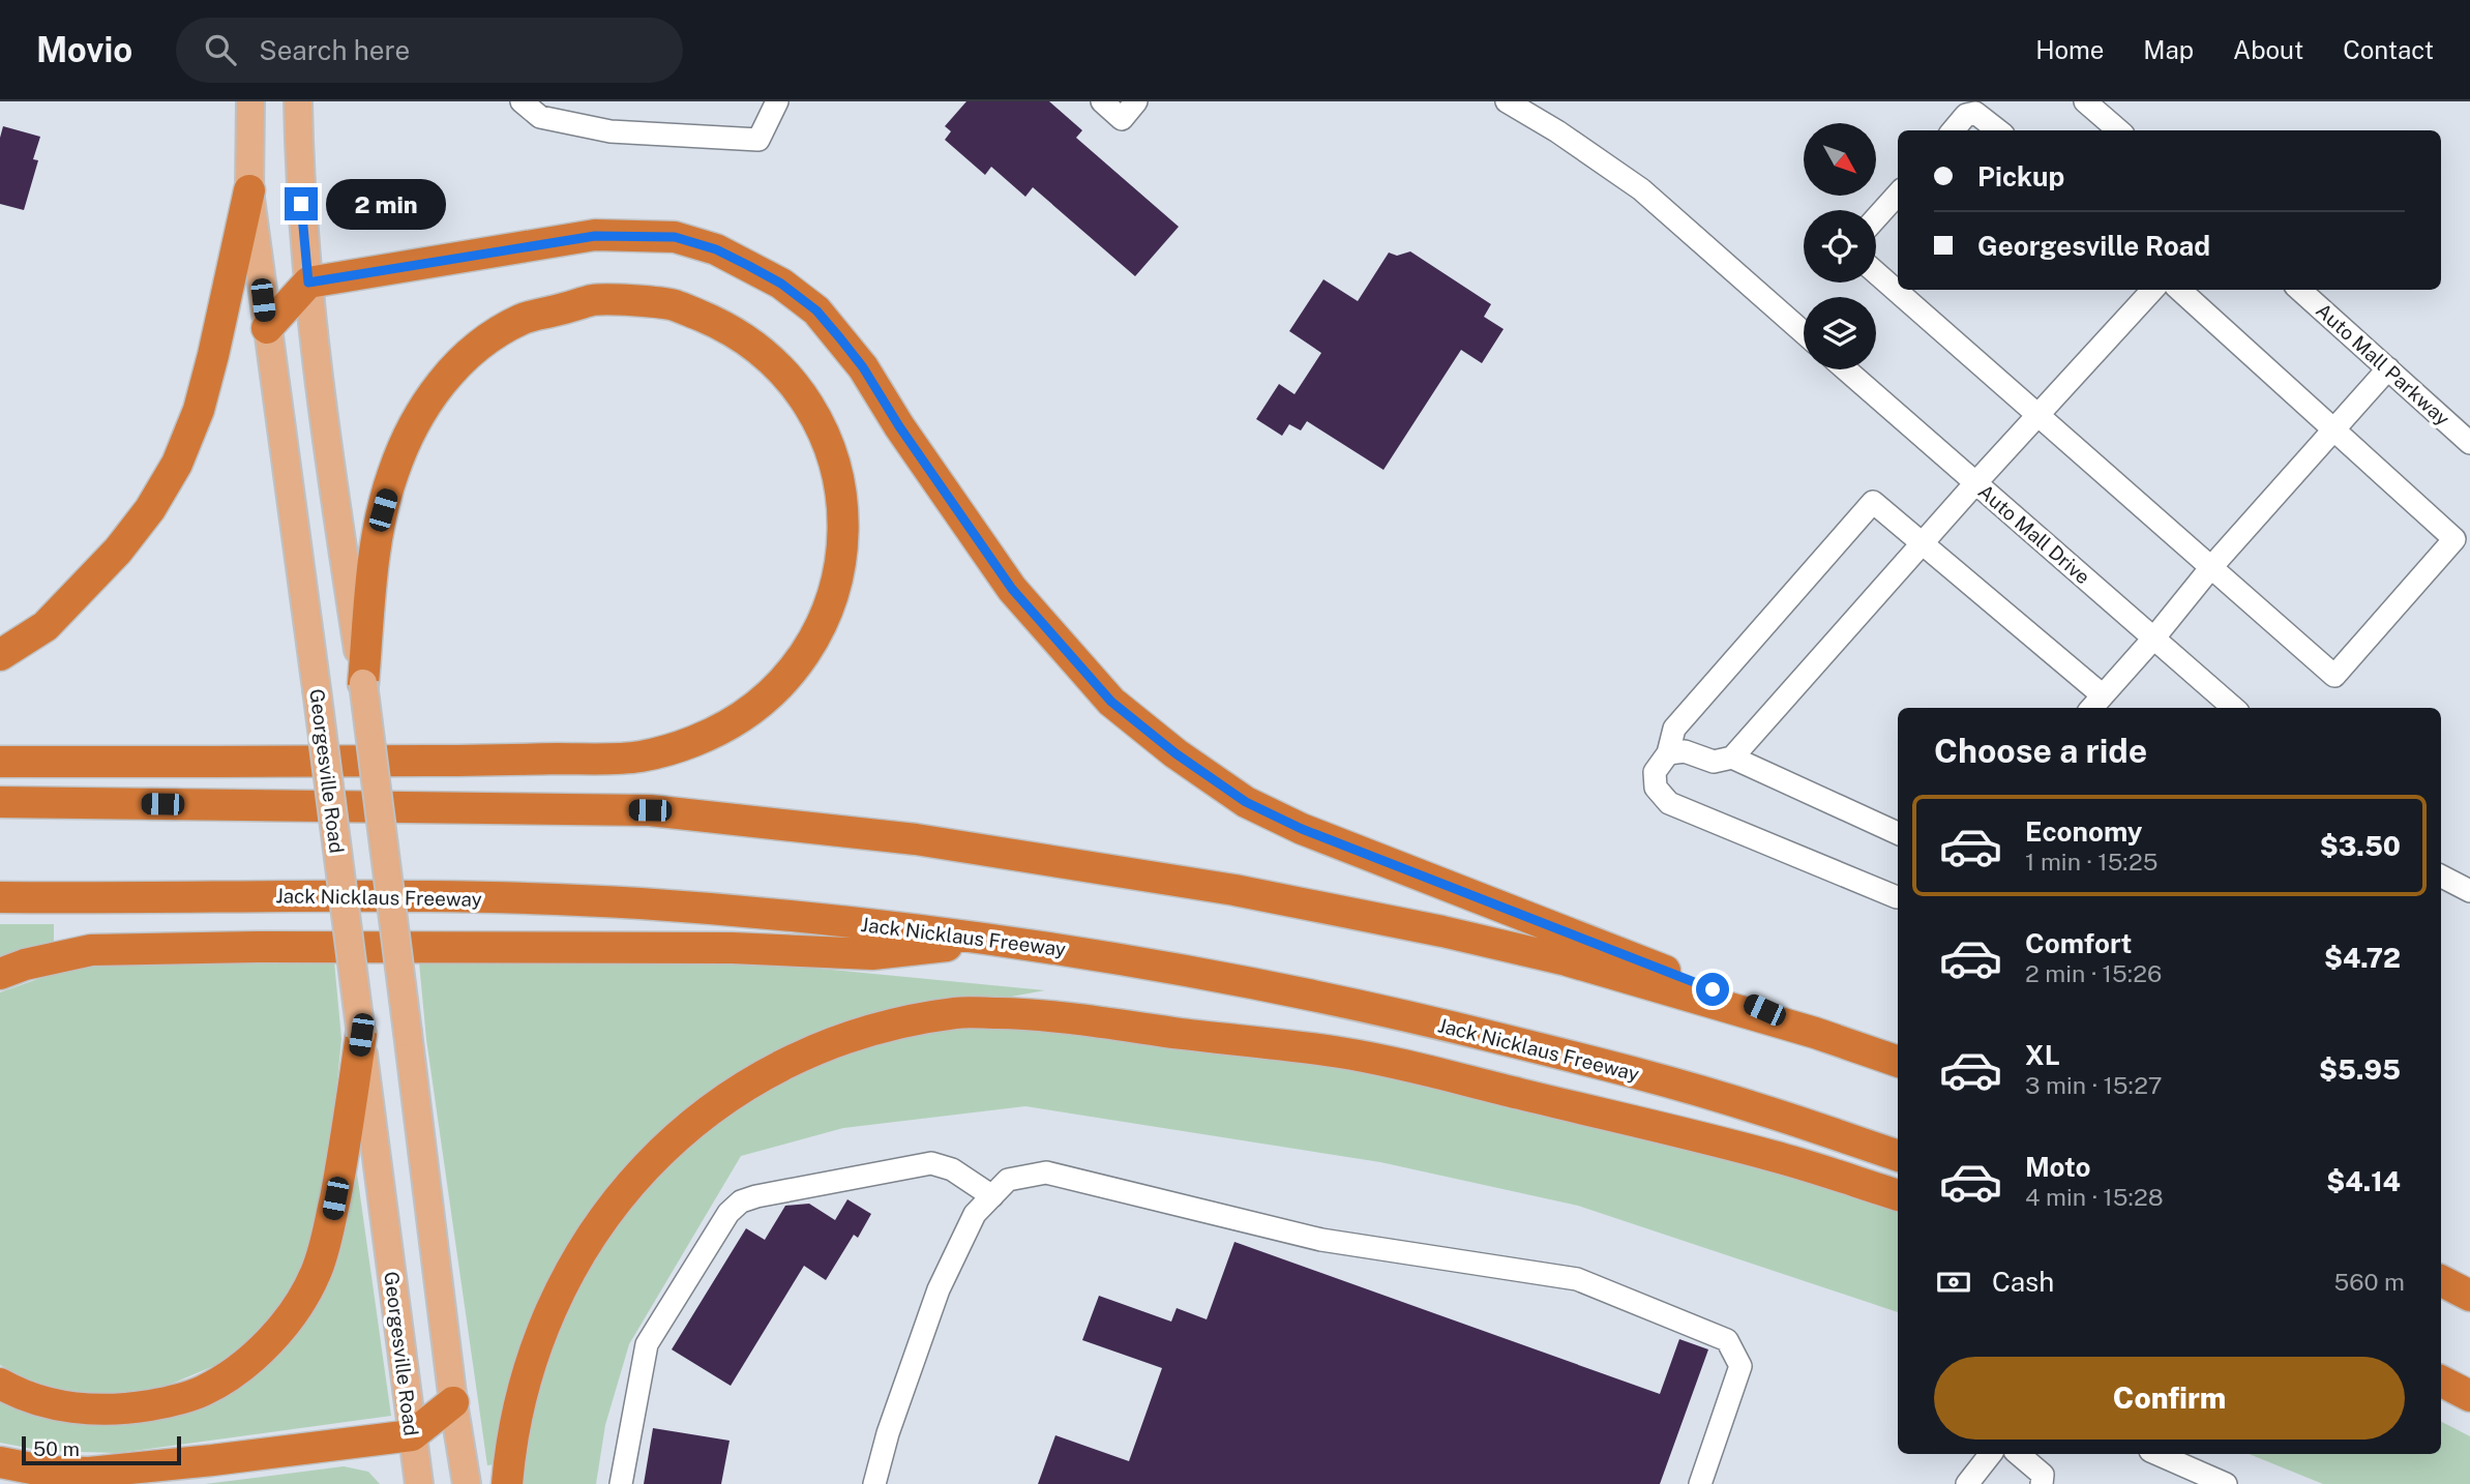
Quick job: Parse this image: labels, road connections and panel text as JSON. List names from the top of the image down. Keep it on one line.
{"streets":{"highway":["Jack Nicklaus Freeway"],"main road":["Georgesville Road"],"street":["Auto Mall Parkway","Auto Mall Drive"]},"scale_bar":"50 m","north":"bottom right","page":{"header":"Movio","search":"Search here","nav":["Home","Map","About","Contact"],"banner":["Pickup","Georgesville Road"],"bubble":"2 min","heading":"Choose a ride","list":[{"name":"Economy","note":"1 min · 15:25","value":"$3.50"},{"name":"Comfort","note":"2 min · 15:26","value":"$4.72"},{"name":"XL","note":"3 min · 15:27","value":"$5.95"},{"name":"Moto","note":"4 min · 15:28","value":"$4.14"}],"pay":["Cash","560 m"],"buttons":"Confirm","scale":"50 m"}}
